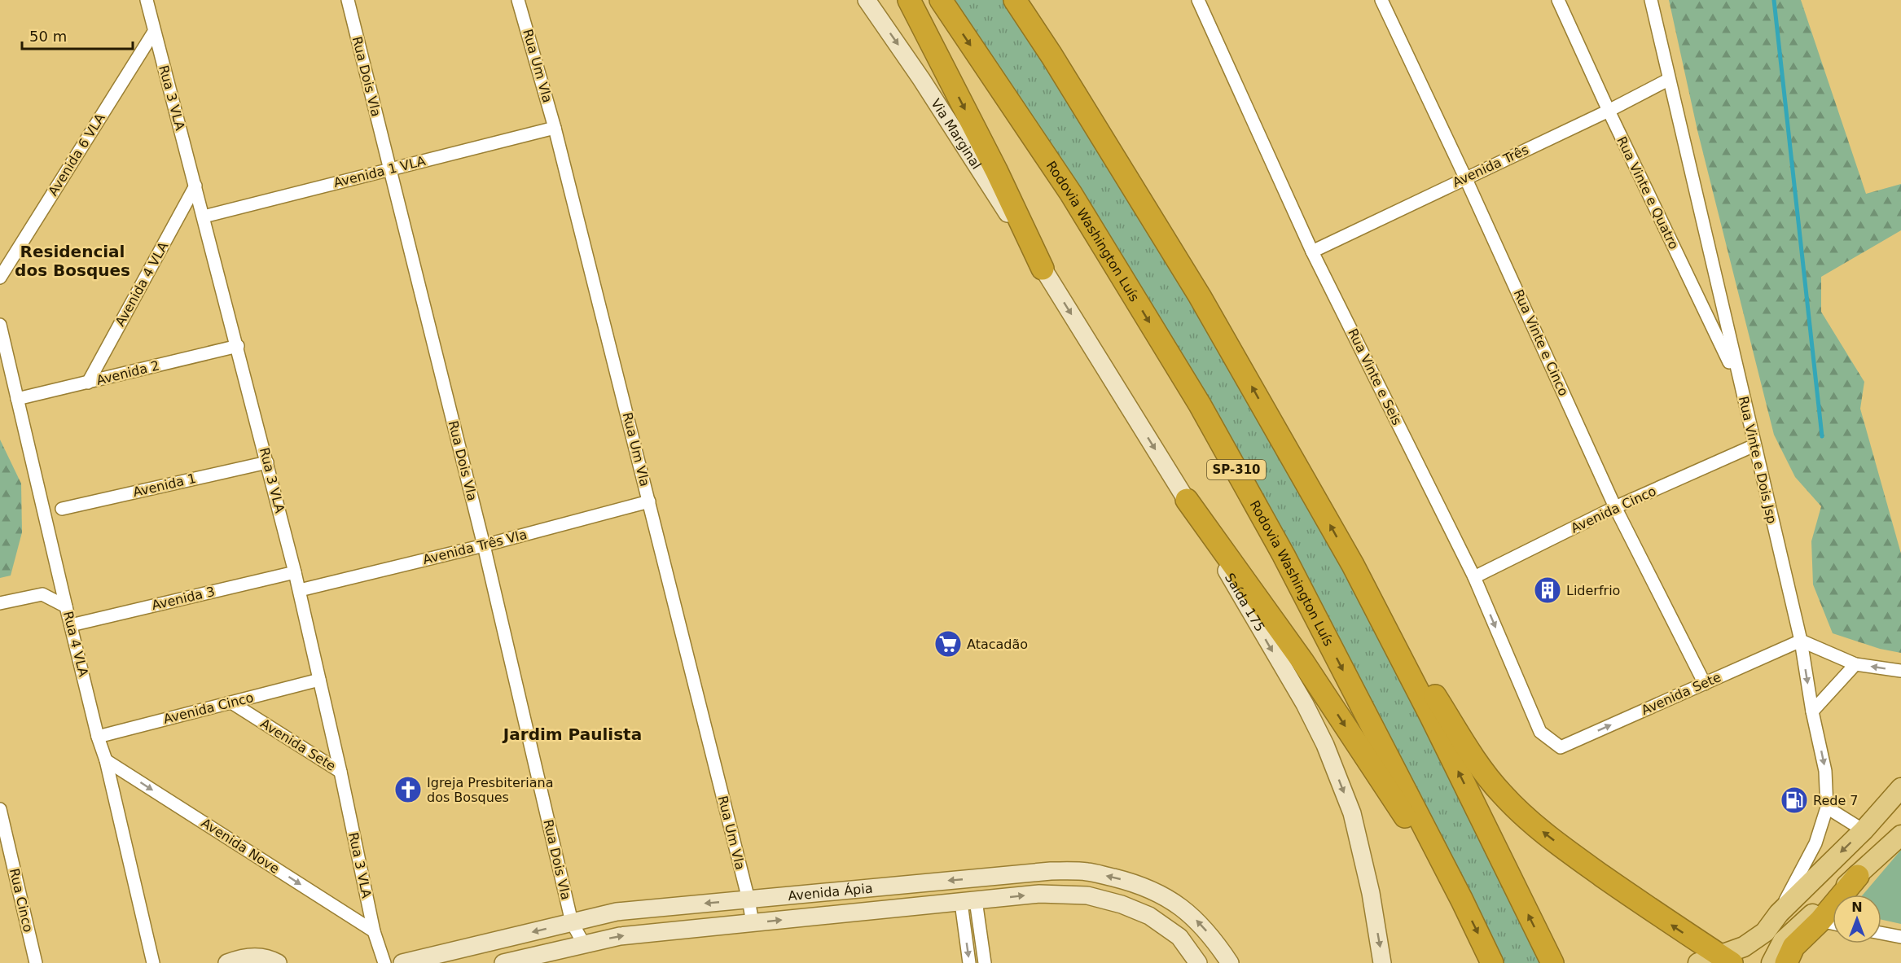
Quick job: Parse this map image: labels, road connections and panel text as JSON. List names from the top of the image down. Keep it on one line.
{"streets":{"highway":["Rodovia Washington Luís","SP-310"],"street":["Rua Um Vla","Rua Dois Vla","Rua 3 VLA","Via Marginal","Avenida 6 VLA","Avenida Três","Avenida 1 VLA","Rua Vinte e Quatro","Avenida 4 VLA","Rua Vinte e Cinco","Avenida 2","Rua Vinte e Seis","Rua Vinte e Dois Jsp","Avenida 1","Avenida Cinco","Avenida Três Vla","Avenida 3","Saída 175","Rua 4 VLA","Avenida Sete","Avenida Nove","Avenida Ápia","Rua Cinco"]},"crossings":[["Rua Um Vla","Avenida 1 VLA"],["Rua Um Vla","Avenida Três Vla"],["Rua Um Vla","Avenida Ápia"],["Rua Dois Vla","Avenida 1 VLA"],["Rua Dois Vla","Avenida Três Vla"],["Rua Dois Vla","Avenida Ápia"],["Rua 3 VLA","Avenida 6 VLA"],["Rua 3 VLA","Avenida 1 VLA"],["Rua 3 VLA","Avenida 4 VLA"],["Rua 3 VLA","Avenida 2"],["Rua 3 VLA","Avenida 1"],["Rua 3 VLA","Avenida Cinco"],["Rua 3 VLA","Avenida Três Vla"],["Rua 3 VLA","Avenida 3"],["Rua 3 VLA","Avenida Sete"],["Rua 3 VLA","Avenida Nove"],["Via Marginal","Saída 175"],["Avenida Três","Rua Vinte e Quatro"],["Avenida Três","Rua Vinte e Cinco"],["Avenida Três","Rua Vinte e Seis"],["Avenida Três","Rua Vinte e Dois Jsp"],["Rua Vinte e Quatro","Rua Vinte e Dois Jsp"],["Avenida 4 VLA","Avenida 2"],["Rua Vinte e Cinco","Avenida Cinco"],["Rua Vinte e Cinco","Avenida Sete"],["Avenida 2","Rua 4 VLA"],["Rua Vinte e Seis","Avenida Cinco"],["Rua Vinte e Seis","Avenida Sete"],["Rua Vinte e Dois Jsp","Avenida Cinco"],["Rua Vinte e Dois Jsp","Avenida Sete"],["Avenida Cinco","Rua 4 VLA"],["Avenida Cinco","Avenida Sete"],["Avenida 3","Rua 4 VLA"],["Rua 4 VLA","Avenida Nove"]],"one_way":["Via Marginal","Saída 175","Avenida Sete","Avenida Nove"],"districts":["Residencial dos Bosques","Jardim Paulista"],"places":{"building":["Liderfrio"],"supermarket":["Atacadão"],"church":["Igreja Presbiteriana dos Bosques"],"fuel station":["Rede 7"]},"scale_bar":"50 m","north":"top"}
